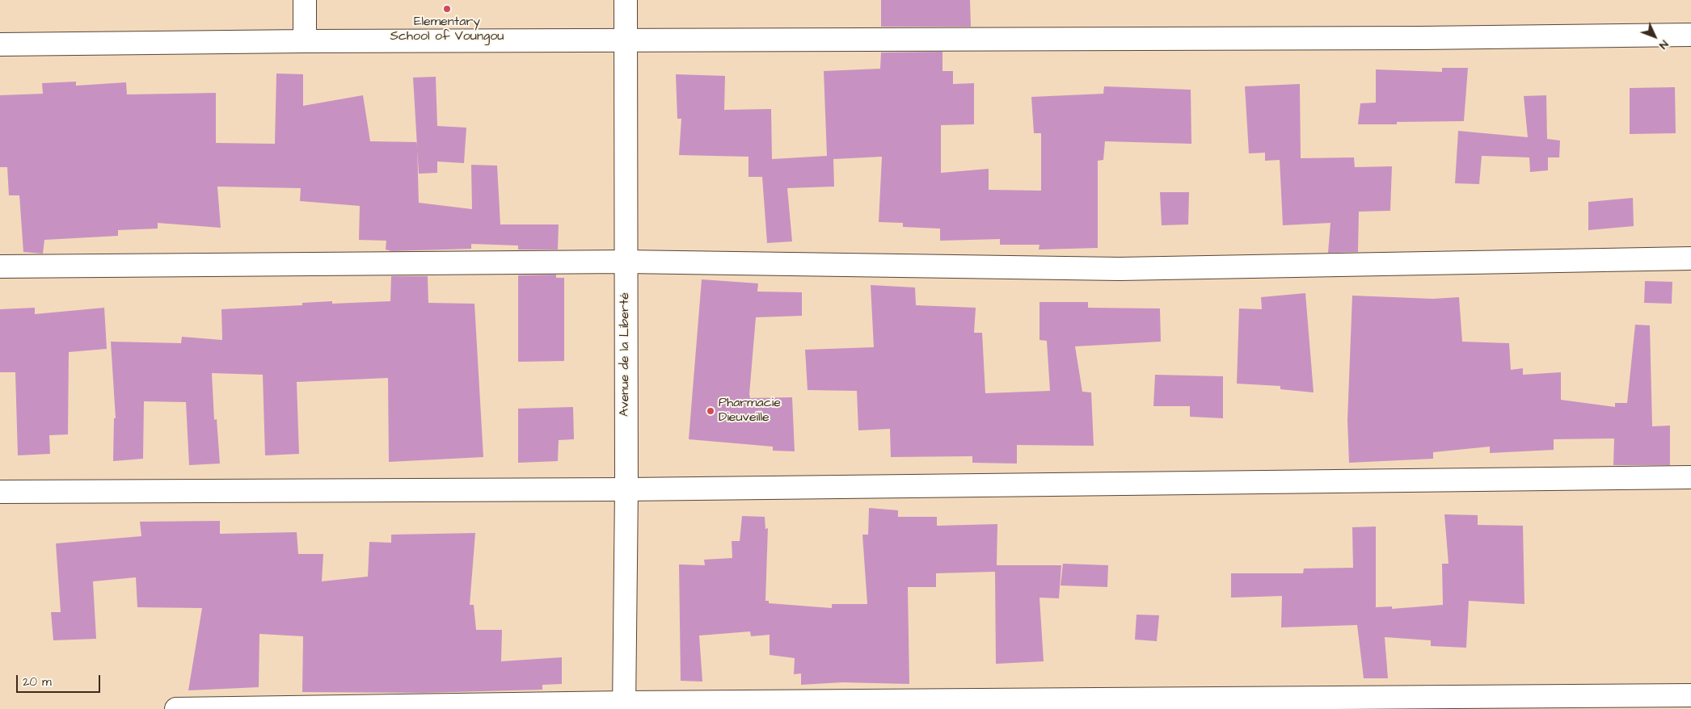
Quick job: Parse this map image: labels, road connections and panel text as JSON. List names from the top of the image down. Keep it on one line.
{"streets":{"street":["Avenue de la Liberté"]},"places":["Elementary School of Voungou","Pharmacie Dieuveille"],"scale_bar":"20 m","north":"bottom right"}
